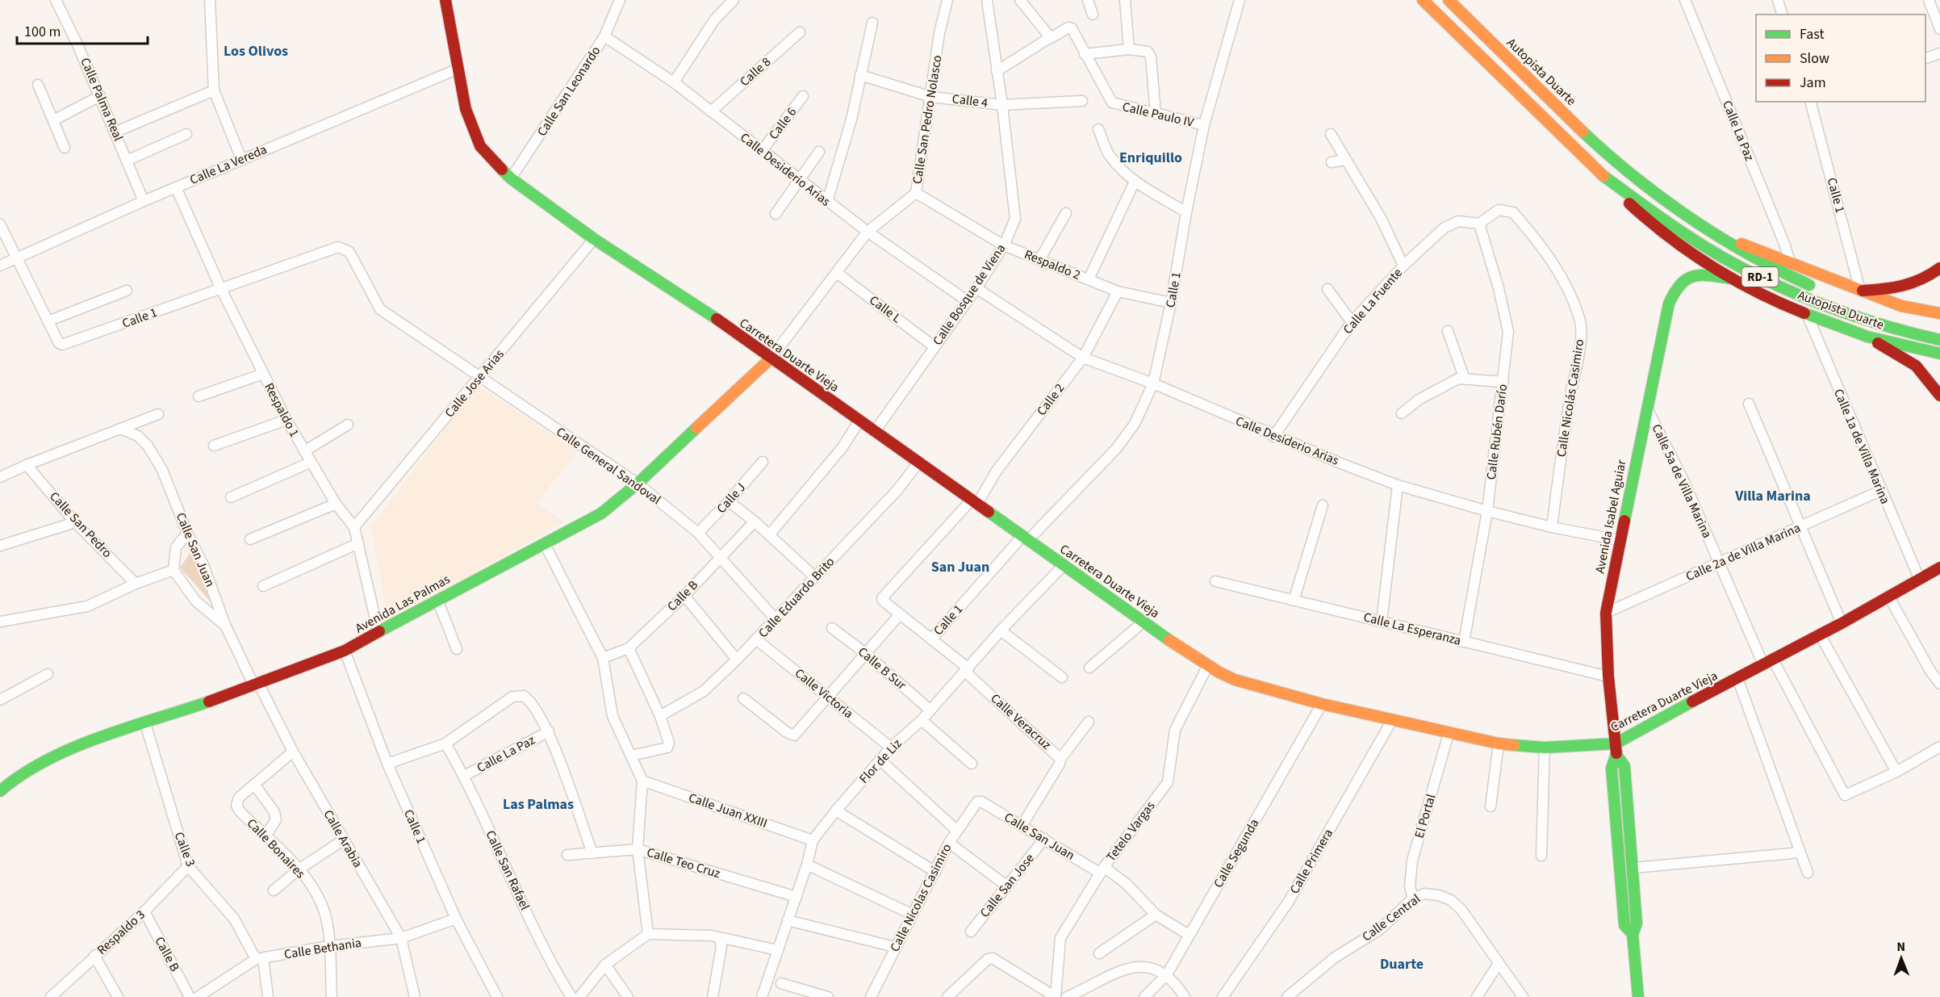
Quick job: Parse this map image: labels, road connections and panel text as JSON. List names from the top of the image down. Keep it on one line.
{"streets":{"main road":["Autopista Duarte","RD-1","Carretera Duarte Vieja","Avenida Isabel Aguiar","Avenida Las Palmas"],"street":["Calle 8","Calle San Leonardo","Calle Palma Real","Calle 4","Calle Paulo IV","Calle San Pedro Nolasco","Calle 6","Calle La Paz","Calle La Vereda","Calle Desiderio Arias","Calle 1","Respaldo 2","Calle Bosque de Viena","Calle La Fuente","Calle L","Calle Jose Arias","Calle Nicolás Casimiro","Calle 2","Respaldo 1","Calle Rubén Darío","Calle 1a de Villa Marina","Calle General Sandoval","Calle 5a de Villa Marina","Calle J","Calle San Pedro","Calle San Juan","Calle 2a de Villa Marina","Calle B","Calle Eduardo Brito","Calle La Esperanza","Calle B Sur","Calle Victoria","Calle Veracruz","Flor de Liz","Calle Juan XXIII","El Portal","Tetelo Vargas","Calle Arabia","Calle Bonaires","Calle 3","Calle Segunda","Calle Primera","Calle Teo Cruz","Calle San Rafael","Calle San Jose","Calle Nicolas Casimiro","Calle Central","Respaldo 3","Calle Bethania"]},"crossings":[["Calle 8","Calle Desiderio Arias"],["Autopista Duarte","Calle La Paz"],["Autopista Duarte","Calle 1"],["Autopista Duarte","Calle 1a de Villa Marina"],["Autopista Duarte","Avenida Isabel Aguiar"],["Calle San Leonardo","Calle Desiderio Arias"],["Calle San Leonardo","Carretera Duarte Vieja"],["Calle Palma Real","Calle La Vereda"],["Calle 4","Calle San Pedro Nolasco"],["Calle 4","Calle Bosque de Viena"],["Calle Paulo IV","Calle 1"],["Calle San Pedro Nolasco","Calle Desiderio Arias"],["Calle San Pedro Nolasco","Respaldo 2"],["Calle San Pedro Nolasco","Calle L"],["Calle San Pedro Nolasco","Carretera Duarte Vieja"],["Calle San Pedro Nolasco","Avenida Las Palmas"],["Calle 6","Calle Desiderio Arias"],["Calle La Paz","Calle San Rafael"],["Calle La Vereda","Calle 1"],["Calle La Vereda","Carretera Duarte Vieja"],["Calle La Vereda","Respaldo 1"],["Calle Desiderio Arias","Calle 1"],["Calle Desiderio Arias","Calle Bosque de Viena"],["Calle Desiderio Arias","Calle La Fuente"],["Calle Desiderio Arias","Calle Nicolás Casimiro"],["Calle Desiderio Arias","Calle 2"],["Calle Desiderio Arias","Calle Rubén Darío"],["Calle Desiderio Arias","Avenida Isabel Aguiar"],["Calle 1","Respaldo 2"],["Calle 1","Carretera Duarte Vieja"],["Calle 1","Respaldo 1"],["Calle 1","Calle General Sandoval"],["Calle 1","Avenida Las Palmas"],["Calle 1","Calle Veracruz"],["Calle 1","Calle Bethania"],["Respaldo 2","Calle Bosque de Viena"],["Respaldo 2","Calle 2"],["Calle Bosque de Viena","Calle L"],["Calle Bosque de Viena","Carretera Duarte Vieja"],["Calle La Fuente","Calle Nicolás Casimiro"],["Calle La Fuente","Calle Rubén Darío"],["Carretera Duarte Vieja","Calle Jose Arias"],["Carretera Duarte Vieja","Calle 2"],["Carretera Duarte Vieja","Calle 1a de Villa Marina"],["Carretera Duarte Vieja","Calle 5a de Villa Marina"],["Carretera Duarte Vieja","Avenida Isabel Aguiar"],["Carretera Duarte Vieja","Calle Eduardo Brito"],["Carretera Duarte Vieja","Avenida Las Palmas"],["Carretera Duarte Vieja","Flor de Liz"],["Carretera Duarte Vieja","El Portal"],["Carretera Duarte Vieja","Tetelo Vargas"],["Carretera Duarte Vieja","Calle Segunda"],["Carretera Duarte Vieja","Calle Primera"],["Calle Jose Arias","Respaldo 1"],["Calle Jose Arias","Calle General Sandoval"],["Calle Nicolás Casimiro","Calle Rubén Darío"],["Calle 2","Calle Veracruz"],["Respaldo 1","Avenida Las Palmas"],["Calle Rubén Darío","Calle La Esperanza"],["Calle 1a de Villa Marina","Calle 2a de Villa Marina"],["Calle General Sandoval","Calle J"],["Calle General Sandoval","Calle B"],["Calle General Sandoval","Calle Eduardo Brito"],["Calle General Sandoval","Avenida Las Palmas"],["Calle 5a de Villa Marina","Avenida Isabel Aguiar"],["Calle 5a de Villa Marina","Calle 2a de Villa Marina"],["Avenida Isabel Aguiar","Calle 2a de Villa Marina"],["Avenida Isabel Aguiar","Calle La Esperanza"],["Calle San Juan","Avenida Las Palmas"],["Calle San Juan","Calle Veracruz"],["Calle San Juan","Tetelo Vargas"],["Calle San Juan","Calle Arabia"],["Calle San Juan","Calle Segunda"],["Calle San Juan","Calle San Jose"],["Calle San Juan","Calle Nicolas Casimiro"],["Calle B","Respaldo 3"],["Calle Eduardo Brito","Calle Victoria"],["Avenida Las Palmas","Calle Arabia"],["Avenida Las Palmas","Calle 3"],["Calle B Sur","Flor de Liz"],["Calle Victoria","Flor de Liz"],["Calle Veracruz","Flor de Liz"],["Flor de Liz","Calle Juan XXIII"],["Flor de Liz","Calle Teo Cruz"],["El Portal","Calle Central"],["Calle Arabia","Calle Bonaires"],["Calle Arabia","Calle Bethania"],["Calle Bonaires","Calle Bethania"],["Calle 3","Respaldo 3"],["Calle 3","Calle Bethania"]],"districts":["Los Olivos","Enriquillo","Villa Marina","San Juan","Las Palmas","Duarte"],"legend":["Fast","Slow","Jam"],"scale_bar":"100 m","north":"top"}
